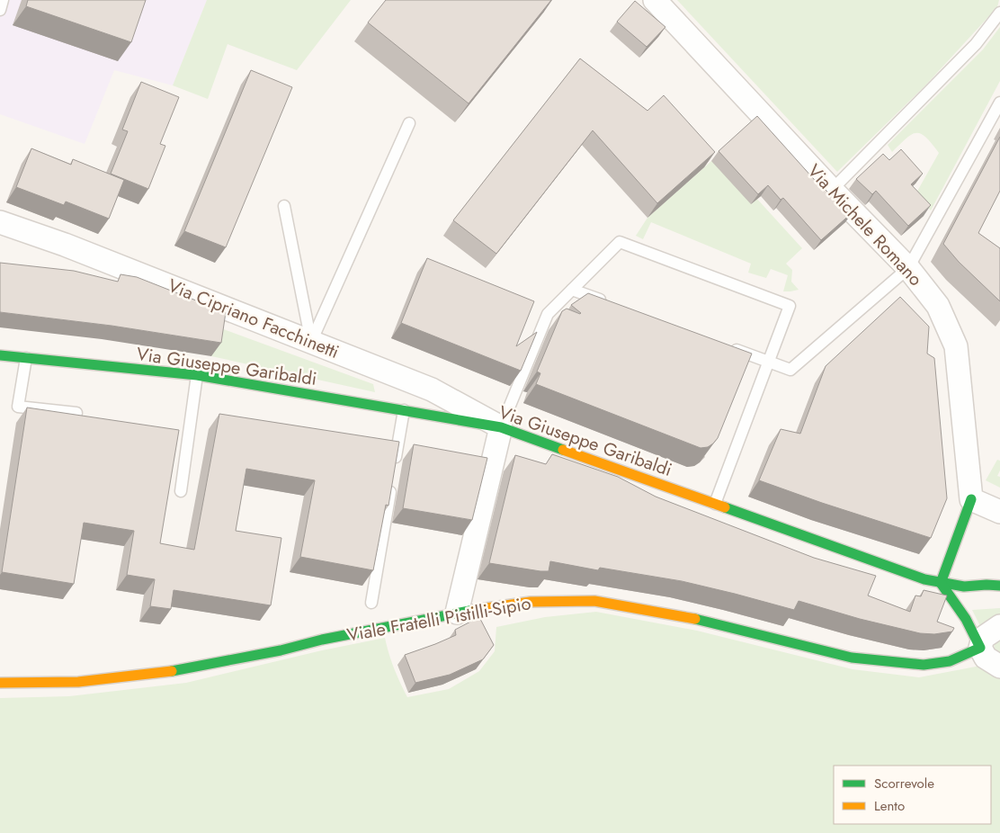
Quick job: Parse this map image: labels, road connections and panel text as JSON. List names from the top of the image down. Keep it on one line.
{"streets":{"street":["Via Michele Romano","Via Cipriano Facchinetti","Via Giuseppe Garibaldi","Viale Fratelli Pistilli-Sipio"]},"crossings":[["Via Michele Romano","Via Giuseppe Garibaldi"],["Via Cipriano Facchinetti","Via Giuseppe Garibaldi"]],"legend":["Scorrevole","Lento"]}
